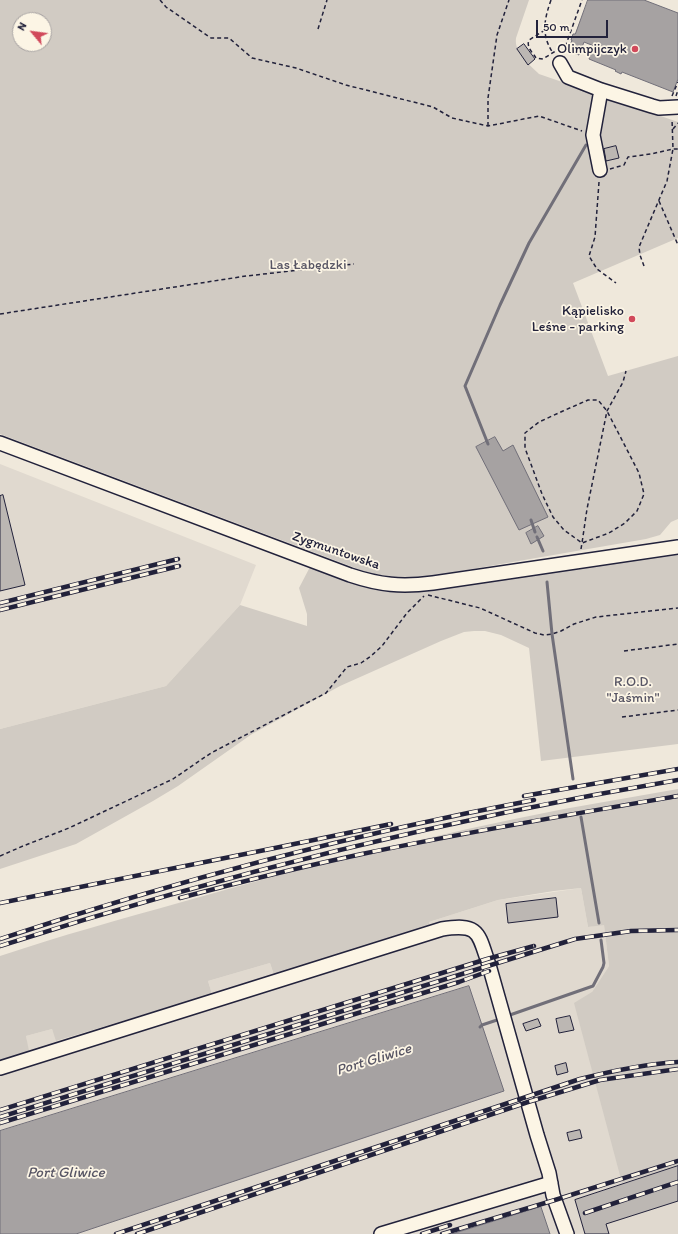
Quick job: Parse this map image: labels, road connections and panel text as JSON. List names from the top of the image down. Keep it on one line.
{"streets":{"street":["Zygmuntowska"]},"water":["Port Gliwice"],"parks":["Las Łabędzki","R.O.D. \"Jaśmin\""],"places":["Olimpijczyk","Kąpielisko Leśne - parking"],"scale_bar":"50 m","north":"top left"}
